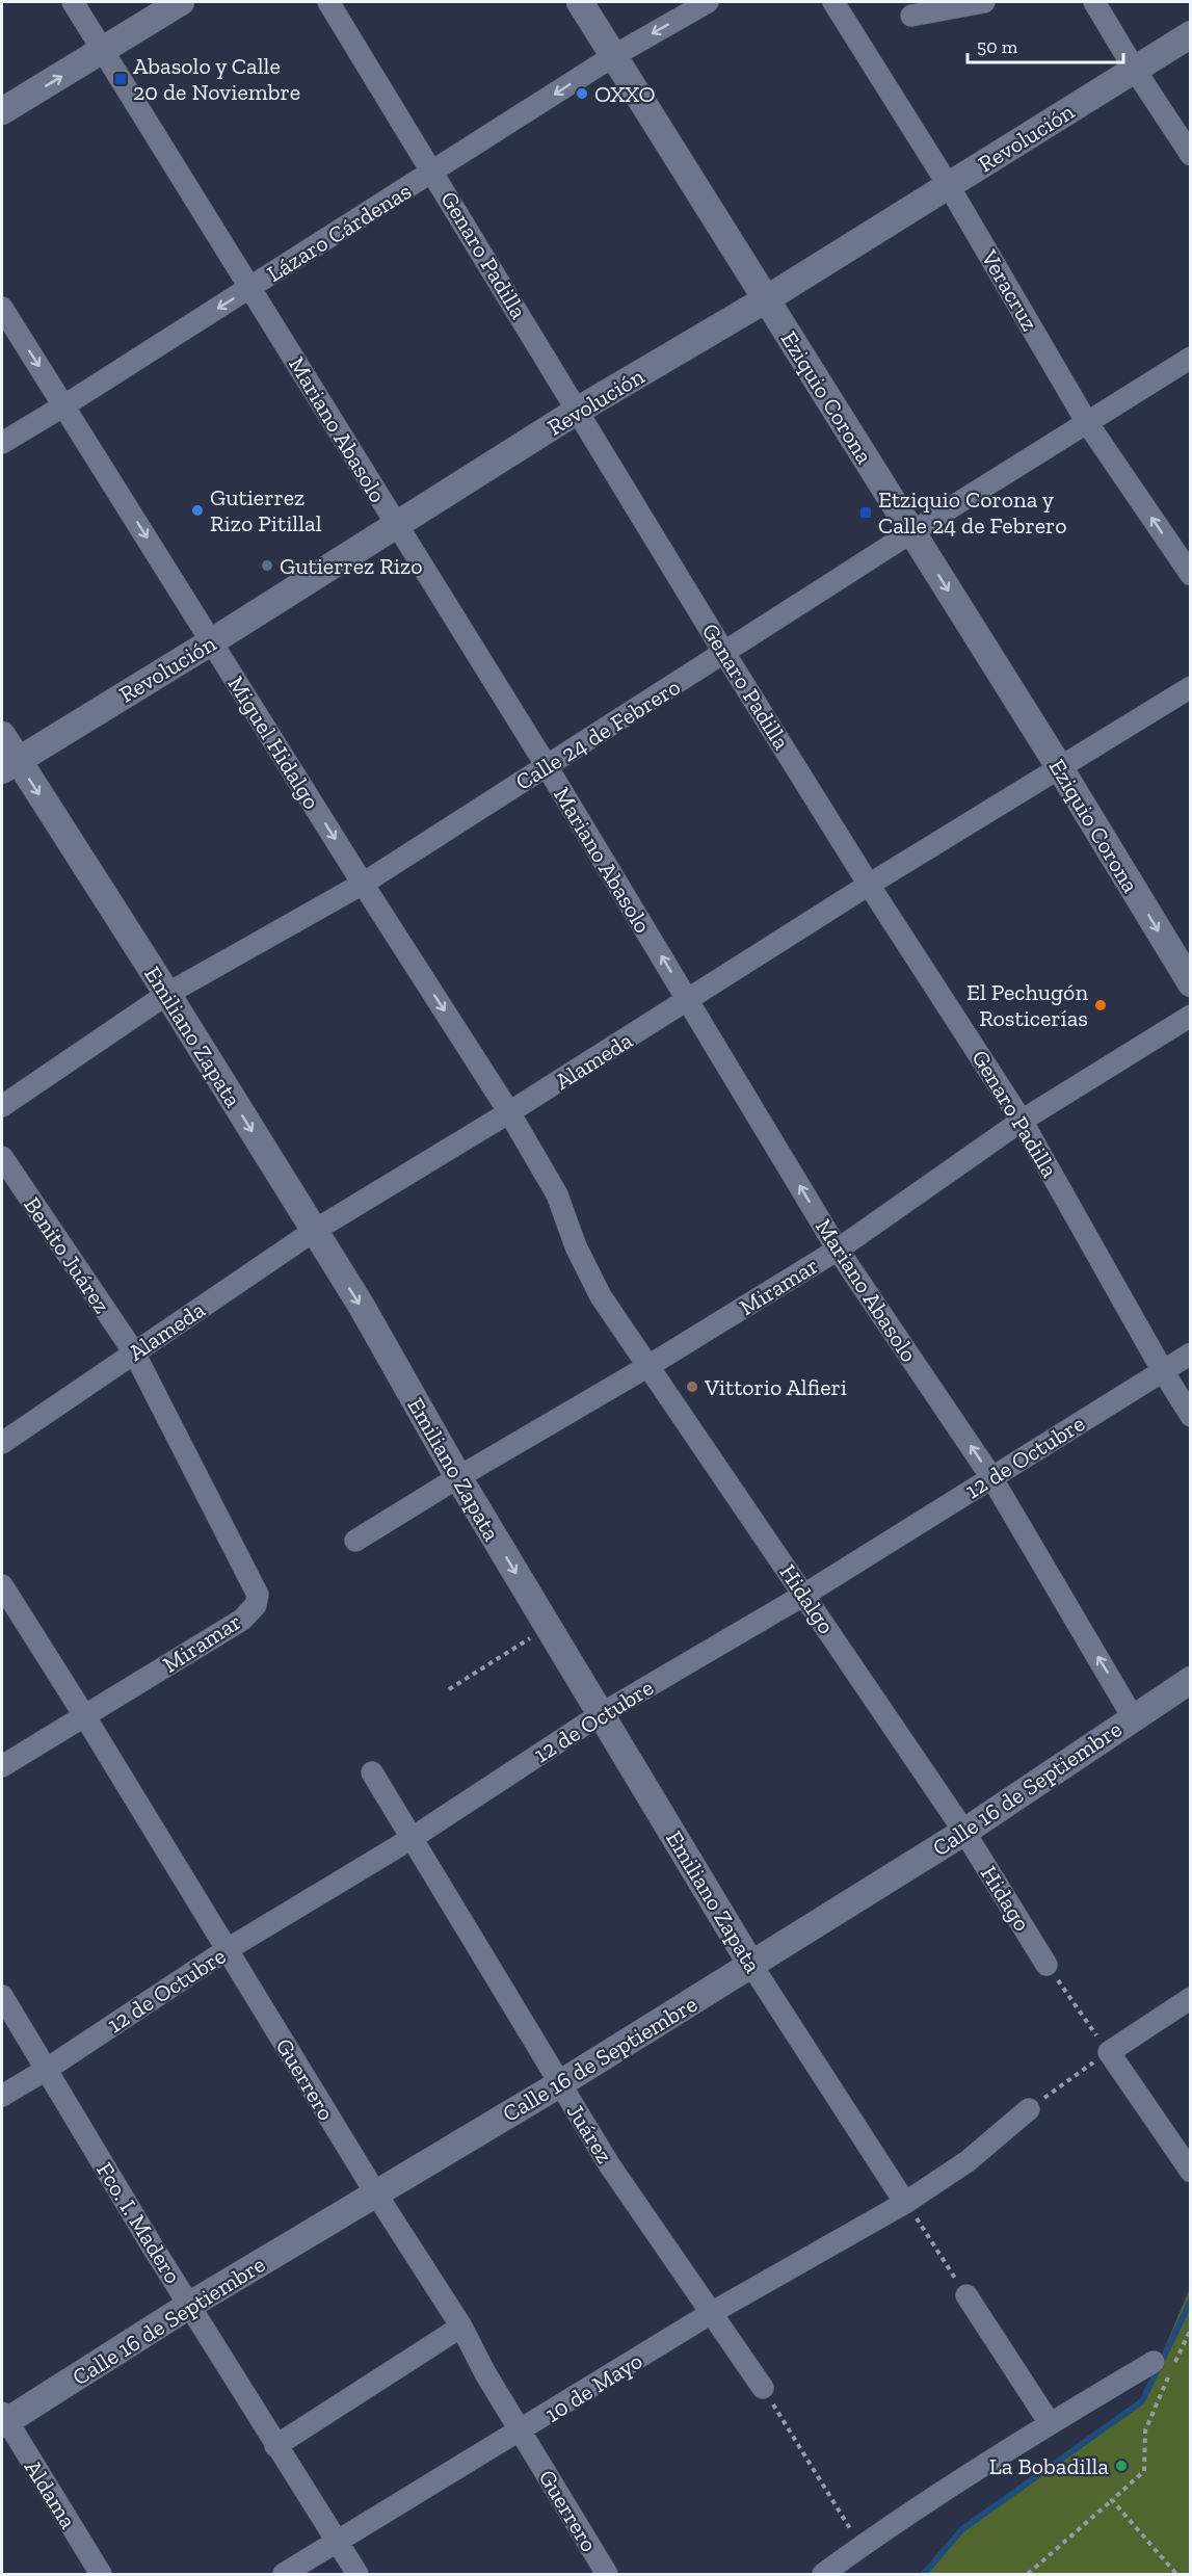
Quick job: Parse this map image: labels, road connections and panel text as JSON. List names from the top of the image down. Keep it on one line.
{"streets":{"street":["Revolución","Lázaro Cárdenas","Genaro Padilla","Veracruz","Eziquio Corona","Mariano Abasolo","Calle 24 de Febrero","Miguel Hidalgo","Emiliano Zapata","Alameda","Benito Juárez","Miramar","12 de Octubre","Hidalgo","Calle 16 de Septiembre","Hidago","Guerrero","Juárez","Fco. I. Madero","10 de Mayo","Aldama"]},"crossings":[["Revolución","Genaro Padilla"],["Revolución","Veracruz"],["Revolución","Eziquio Corona"],["Revolución","Mariano Abasolo"],["Revolución","Miguel Hidalgo"],["Revolución","Emiliano Zapata"],["Lázaro Cárdenas","Genaro Padilla"],["Lázaro Cárdenas","Eziquio Corona"],["Lázaro Cárdenas","Mariano Abasolo"],["Lázaro Cárdenas","Miguel Hidalgo"],["Genaro Padilla","Calle 24 de Febrero"],["Genaro Padilla","Alameda"],["Genaro Padilla","Miramar"],["Genaro Padilla","12 de Octubre"],["Veracruz","Calle 24 de Febrero"],["Eziquio Corona","Calle 24 de Febrero"],["Eziquio Corona","Alameda"],["Mariano Abasolo","Calle 24 de Febrero"],["Mariano Abasolo","Alameda"],["Mariano Abasolo","Miramar"],["Mariano Abasolo","12 de Octubre"],["Mariano Abasolo","Calle 16 de Septiembre"],["Calle 24 de Febrero","Miguel Hidalgo"],["Calle 24 de Febrero","Emiliano Zapata"],["Miguel Hidalgo","Alameda"],["Miguel Hidalgo","Hidalgo"],["Emiliano Zapata","Alameda"],["Emiliano Zapata","Miramar"],["Emiliano Zapata","12 de Octubre"],["Emiliano Zapata","Calle 16 de Septiembre"],["Emiliano Zapata","10 de Mayo"],["Alameda","Benito Juárez"],["Alameda","Miramar"],["Alameda","Hidalgo"],["Benito Juárez","Miramar"],["Miramar","Hidalgo"],["Miramar","Guerrero"],["12 de Octubre","Hidalgo"],["12 de Octubre","Guerrero"],["12 de Octubre","Juárez"],["12 de Octubre","Fco. I. Madero"],["Hidalgo","Calle 16 de Septiembre"],["Hidalgo","Hidago"],["Calle 16 de Septiembre","Hidago"],["Calle 16 de Septiembre","Guerrero"],["Calle 16 de Septiembre","Juárez"],["Calle 16 de Septiembre","Fco. I. Madero"],["Calle 16 de Septiembre","Aldama"],["Guerrero","10 de Mayo"],["Juárez","10 de Mayo"],["Fco. I. Madero","10 de Mayo"]],"one_way":["Lázaro Cárdenas","Eziquio Corona","Mariano Abasolo","Miguel Hidalgo","Emiliano Zapata"],"places":{"transit":["Abasolo y Calle 20 de Noviembre","Etziquio Corona y Calle 24 de Febrero"],"other":["OXXO","Gutierrez Rizo Pitillal","Gutierrez Rizo","El Pechugón Rosticerías","Vittorio Alfieri","La Bobadilla"]},"scale_bar":"50 m"}
